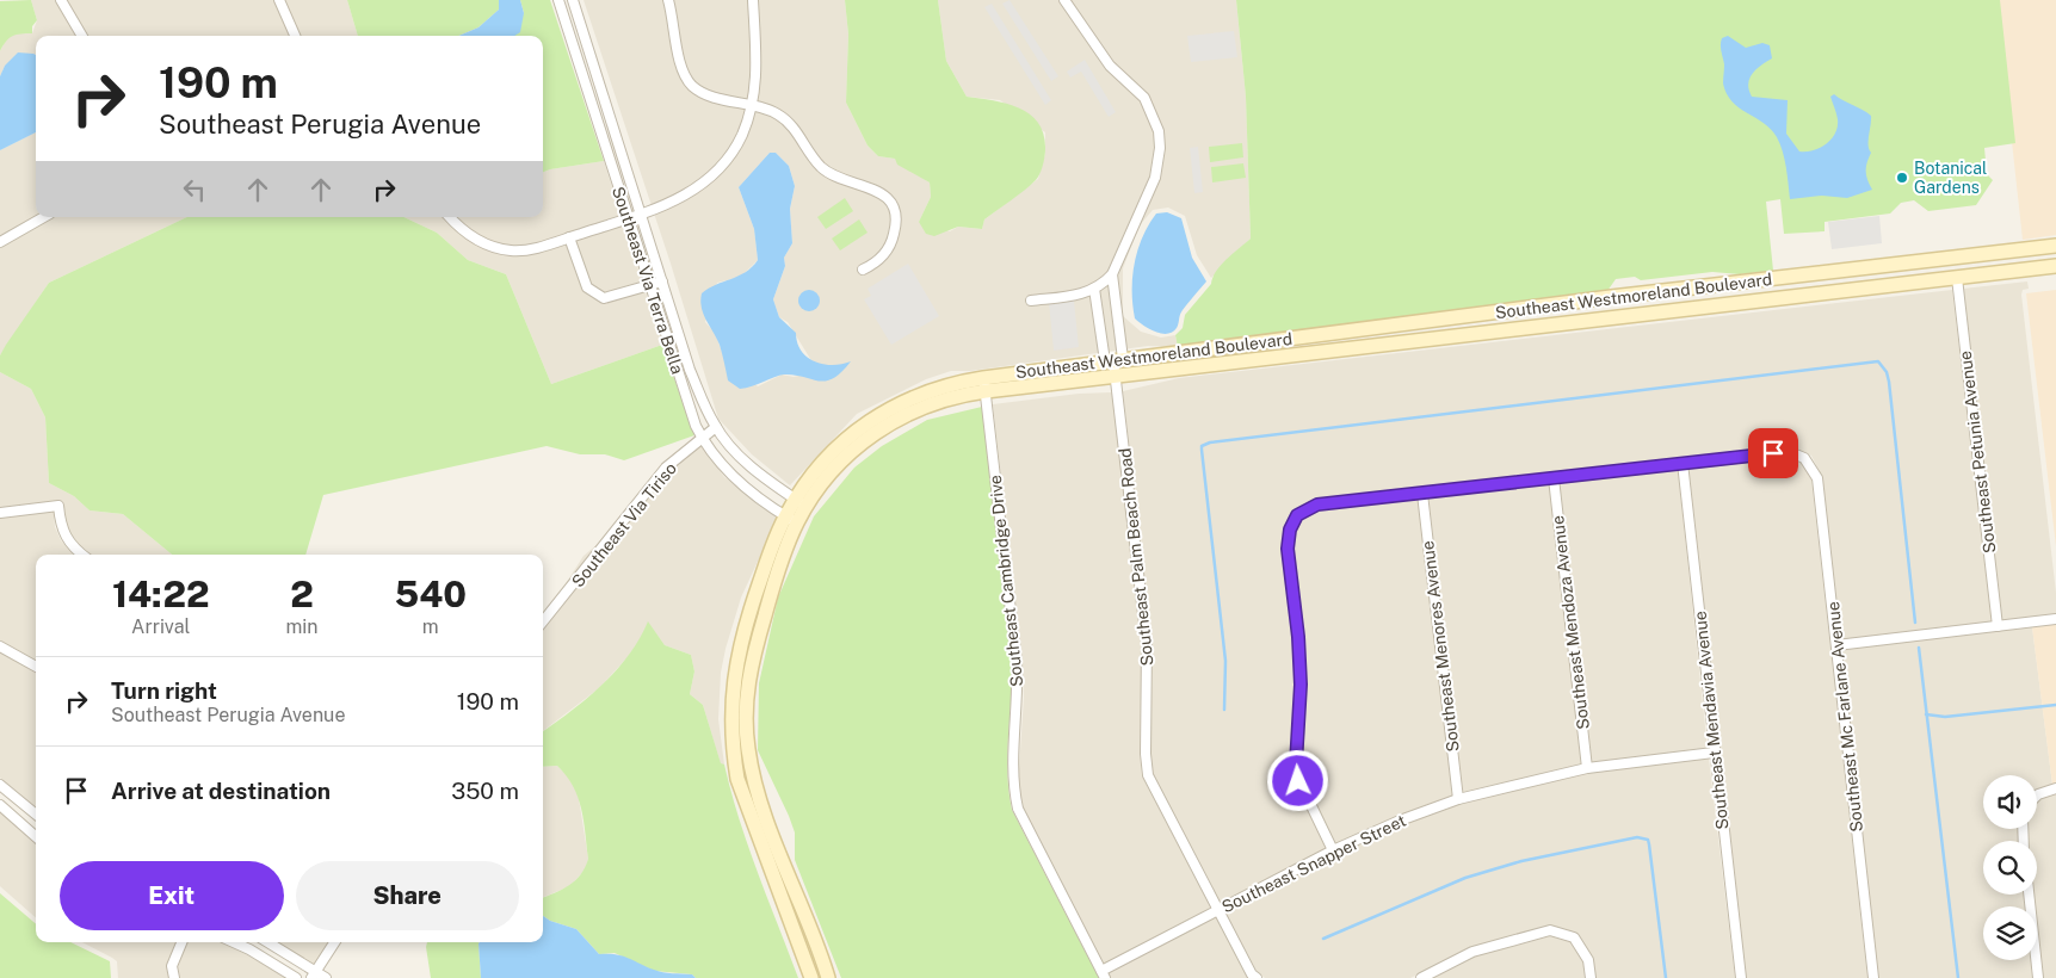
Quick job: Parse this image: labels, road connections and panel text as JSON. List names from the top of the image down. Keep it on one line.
{"streets":{"street":["Southeast Via Terra Bella","Southeast Westmoreland Boulevard","Southeast Petunia Avenue","Southeast Via Tiriso","Southeast Palm Beach Road","Southeast Cambridge Drive","Southeast Mendoza Avenue","Southeast Menores Avenue","Southeast Mc Farlane Avenue","Southeast Mendavia Avenue","Southeast Snapper Street"]},"crossings":[["Southeast Via Terra Bella","Southeast Westmoreland Boulevard"],["Southeast Via Terra Bella","Southeast Via Tiriso"],["Southeast Westmoreland Boulevard","Southeast Petunia Avenue"],["Southeast Westmoreland Boulevard","Southeast Palm Beach Road"],["Southeast Westmoreland Boulevard","Southeast Cambridge Drive"],["Southeast Palm Beach Road","Southeast Snapper Street"],["Southeast Cambridge Drive","Southeast Snapper Street"],["Southeast Mendoza Avenue","Southeast Snapper Street"],["Southeast Menores Avenue","Southeast Snapper Street"],["Southeast Mc Farlane Avenue","Southeast Mendavia Avenue"],["Southeast Mendavia Avenue","Southeast Snapper Street"]],"places":["Botanical Gardens"],"page":{"turn":["190 m","Southeast Perugia Avenue"],"eta":["14:22","Arrival","2","min","540","m"],"list":[{"name":"Turn right","note":"Southeast Perugia Avenue","value":"190 m"},{"name":"Arrive at destination","value":"350 m"}],"buttons":["Exit","Share"]}}
